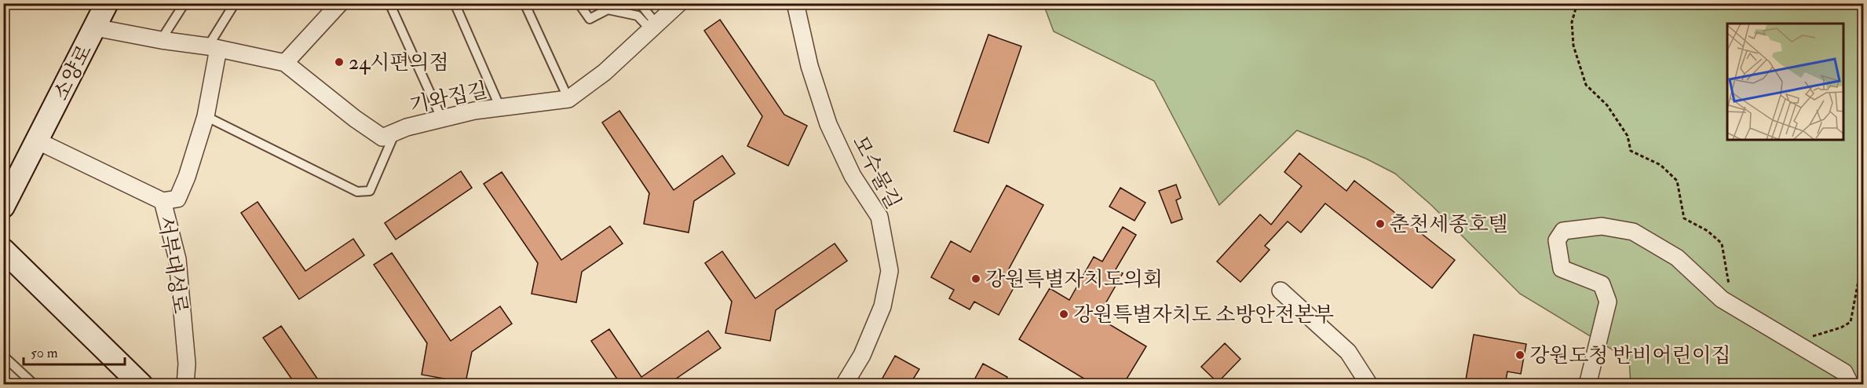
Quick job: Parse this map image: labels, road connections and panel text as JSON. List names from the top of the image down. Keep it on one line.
{"streets":{"street":["소양로","기와집길","모수물길","서부대성로"]},"crossings":[["소양로","기와집길"]],"places":["24시편의점","춘천세종호텔","강원특별자치도의회","강원특별자치도 소방안전본부","강원도청 반비어린이집"],"scale_bar":"50 m"}
